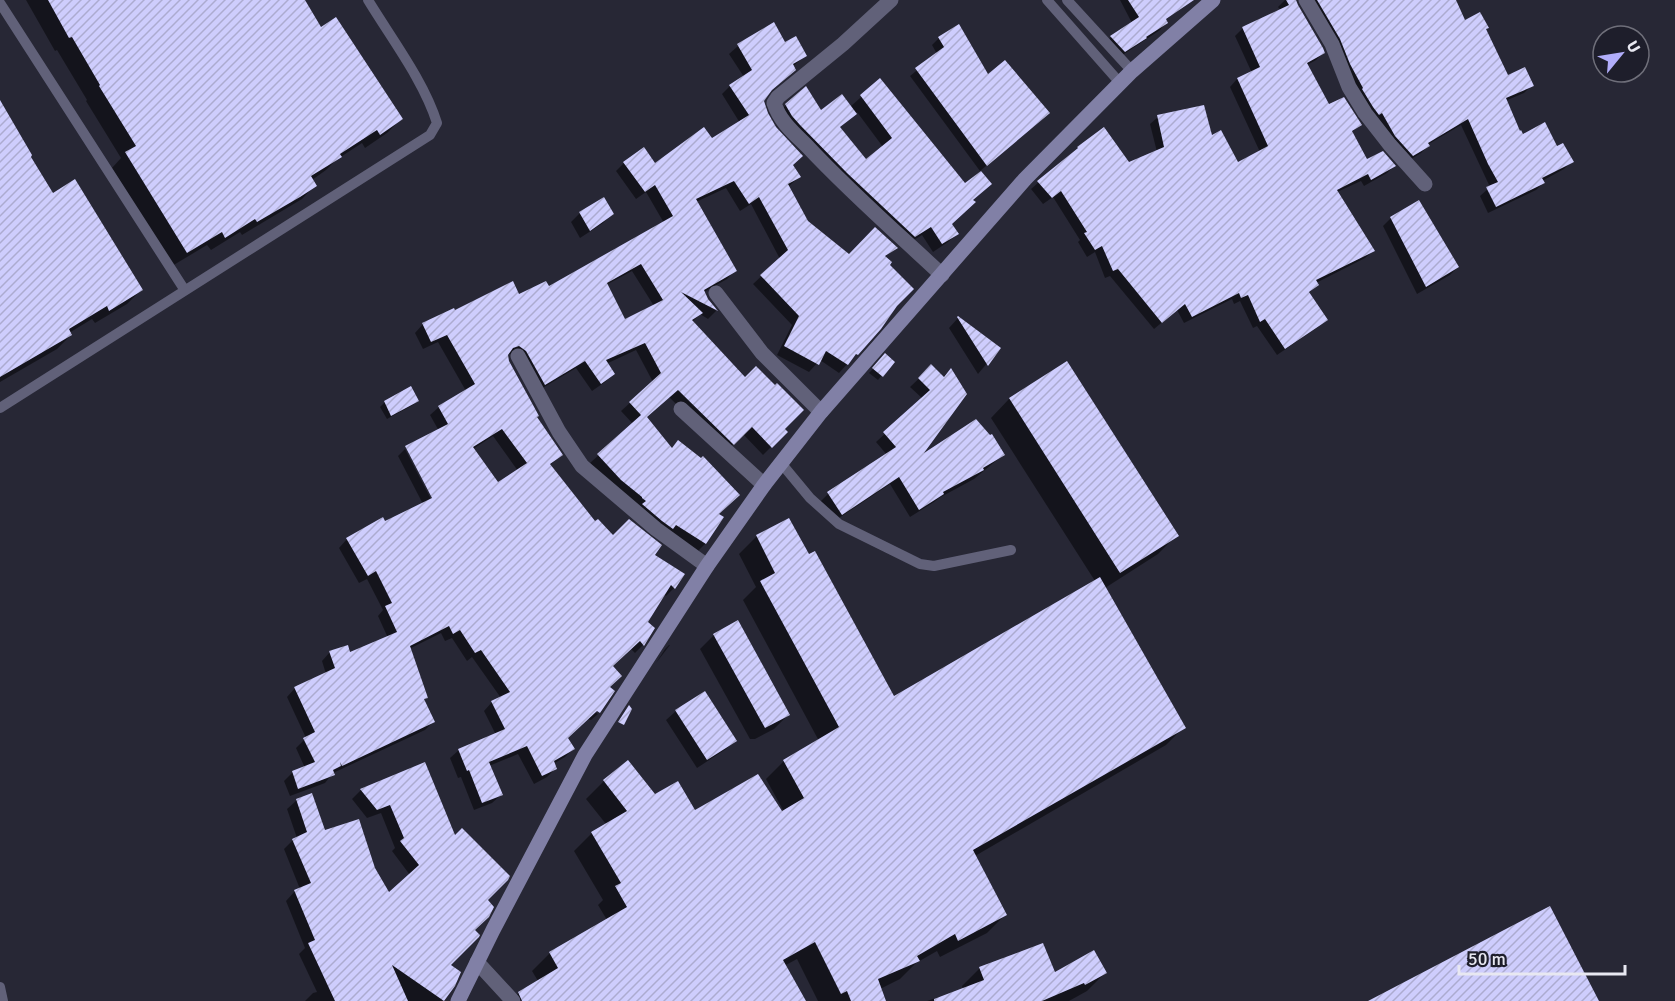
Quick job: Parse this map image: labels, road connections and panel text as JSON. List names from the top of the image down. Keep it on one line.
{"scale_bar":"50 m","north":"top right"}
